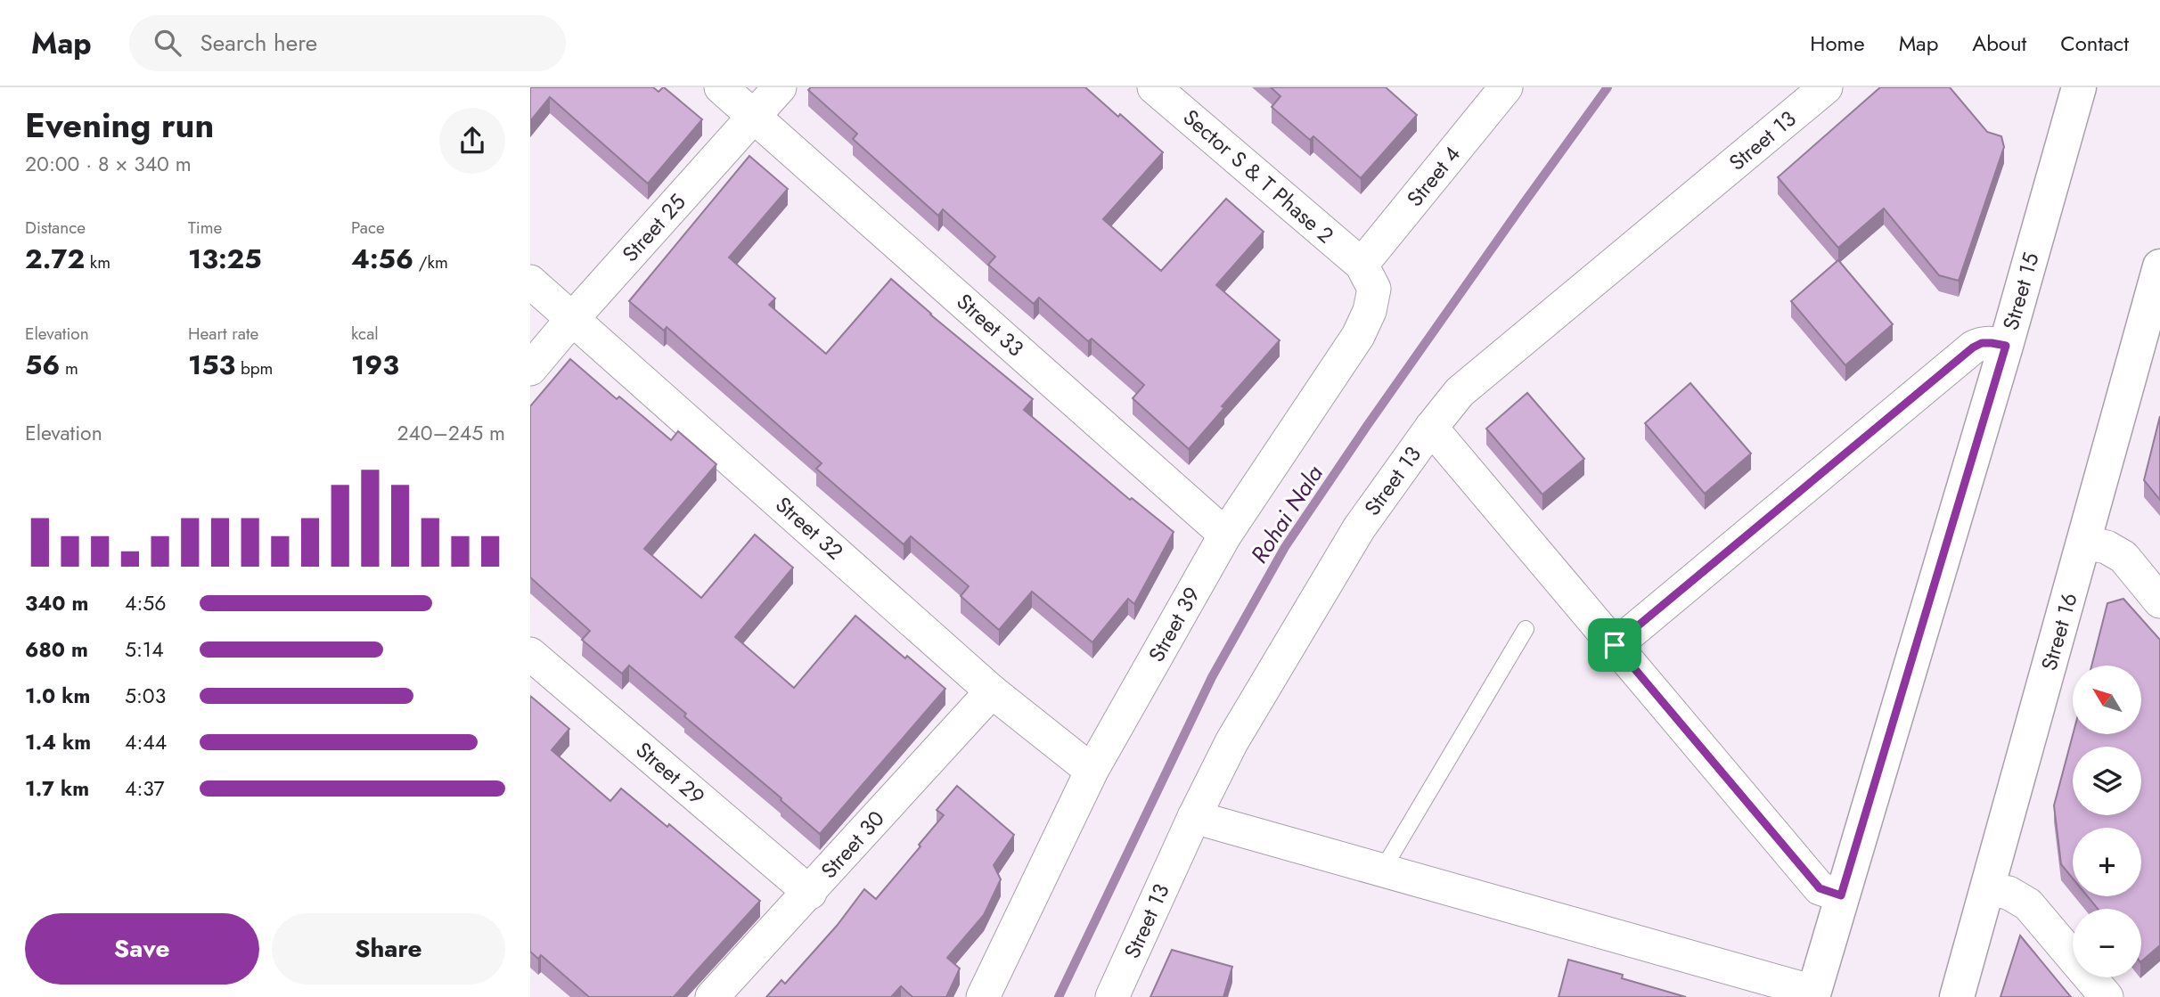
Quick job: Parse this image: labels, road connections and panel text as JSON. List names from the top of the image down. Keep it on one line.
{"streets":{"street":["Street 13","Sector S & T Phase 2","Street 4","Street 25","Street 15","Street 33","Street 32","Street 39","Street 16","Street 29","Street 30"]},"crossings":[["Sector S & T Phase 2","Street 4"],["Sector S & T Phase 2","Street 39"],["Street 4","Street 39"],["Street 25","Street 33"],["Street 25","Street 32"],["Street 33","Street 39"],["Street 32","Street 39"],["Street 32","Street 30"],["Street 29","Street 30"]],"water":["Rohai Nala"],"north":"top left","page":{"header":"Map","search":"Search here","nav":["Home","Map","About","Contact"],"heading":["Evening run","20:00 · 8 × 340 m"],"stats":[["Distance","2.72 km"],["Time","13:25"],["Pace","4:56 /km"],["Elevation","56 m"],["Heart rate","153 bpm"],["kcal","193"]],"chart":["Elevation","240–245 m"],"list":[{"name":"340 m","note":"4:56"},{"name":"680 m","note":"5:14"},{"name":"1.0 km","note":"5:03"},{"name":"1.4 km","note":"4:44"},{"name":"1.7 km","note":"4:37"}],"map_buttons":["+","−"],"buttons":["Save","Share"]}}
